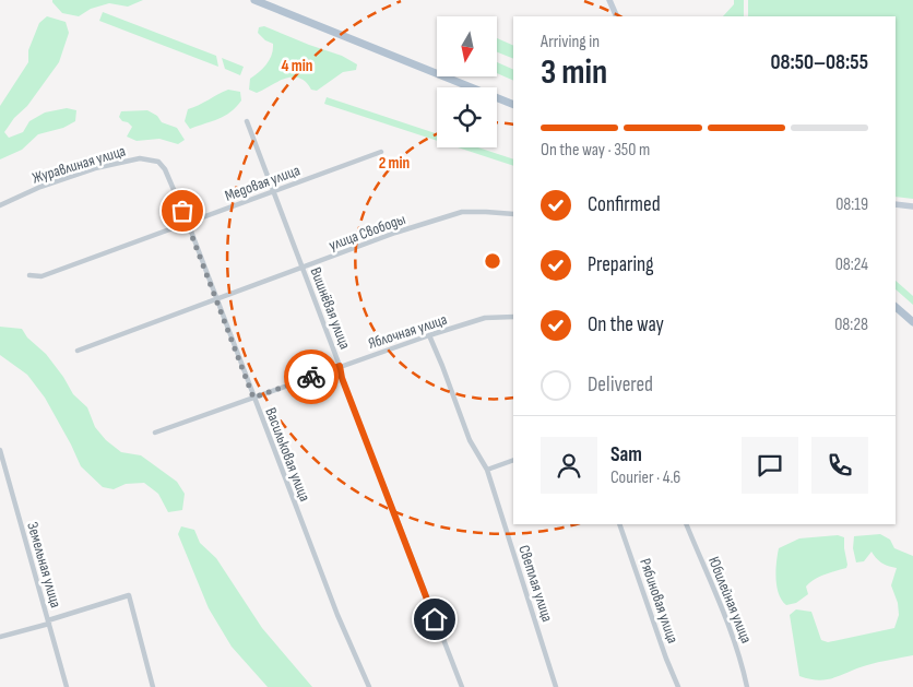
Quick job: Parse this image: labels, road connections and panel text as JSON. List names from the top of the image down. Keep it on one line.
{"streets":{"street":["Журавлиная улица","Медовая улица","улица Свободы","Вишнёвая улица","Яблочная улица","Васильковая улица","Земельная улица","Светлая улица","Юбилейная улица","Рябиновая улица"]},"crossings":[["Журавлиная улица","Васильковая улица"],["Медовая улица","Вишнёвая улица"],["Медовая улица","Васильковая улица"],["улица Свободы","Вишнёвая улица"],["улица Свободы","Васильковая улица"],["Вишнёвая улица","Яблочная улица"],["Яблочная улица","Васильковая улица"],["Яблочная улица","Светлая улица"]],"north":"bottom","page":{"heading":["3 min","Arriving in","08:50–08:55"],"panel":["Sam","Courier · 4.6"],"bar":"On the way · 350 m","list":[["Confirmed","08:19"],["Preparing","08:24"],["On the way","08:28"],"Delivered"]},"rings":["4 min","2 min"]}
